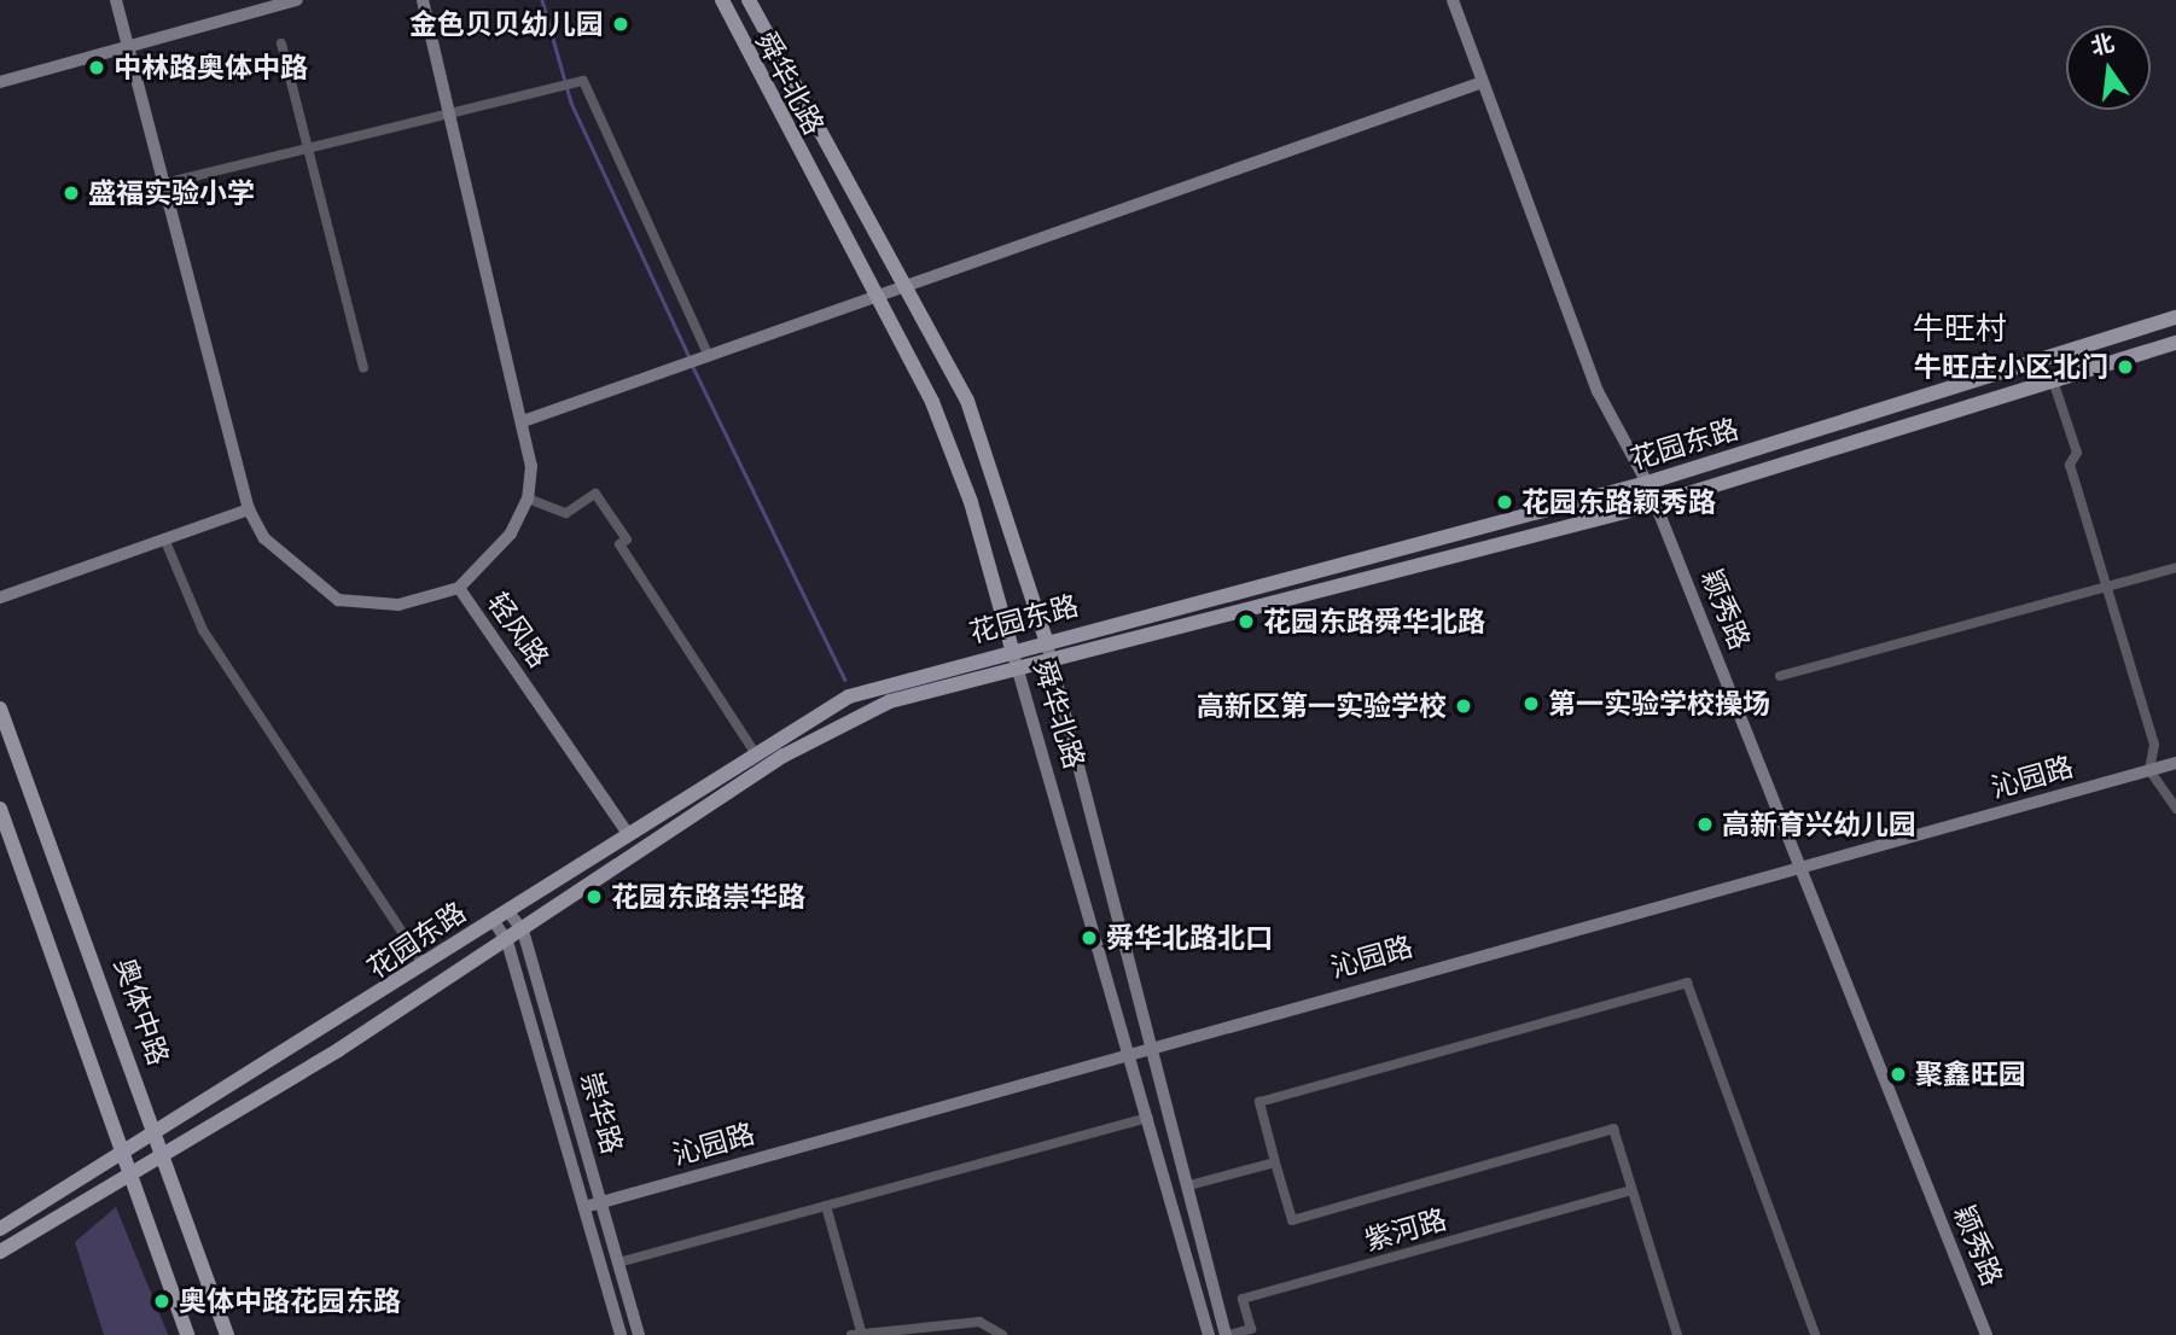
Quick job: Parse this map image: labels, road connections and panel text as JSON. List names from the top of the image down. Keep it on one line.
{"streets":{"main road":["舜华北路","花园东路","奥体中路"],"street":["颖秀路","轻风路","沁园路","崇华路","紫河路"]},"crossings":[["舜华北路","花园东路"],["舜华北路","沁园路"],["舜华北路","紫河路"],["花园东路","颖秀路"],["花园东路","轻风路"],["花园东路","奥体中路"],["花园东路","崇华路"],["颖秀路","沁园路"],["沁园路","崇华路"]],"districts":["牛旺村"],"places":["金色贝贝幼儿园","中林路奥体中路","盛福实验小学","牛旺庄小区北门","花园东路颖秀路","花园东路舜华北路","第一实验学校操场","高新区第一实验学校","高新育兴幼儿园","花园东路崇华路","舜华北路北口","聚鑫旺园","奥体中路花园东路"],"north":"top"}
